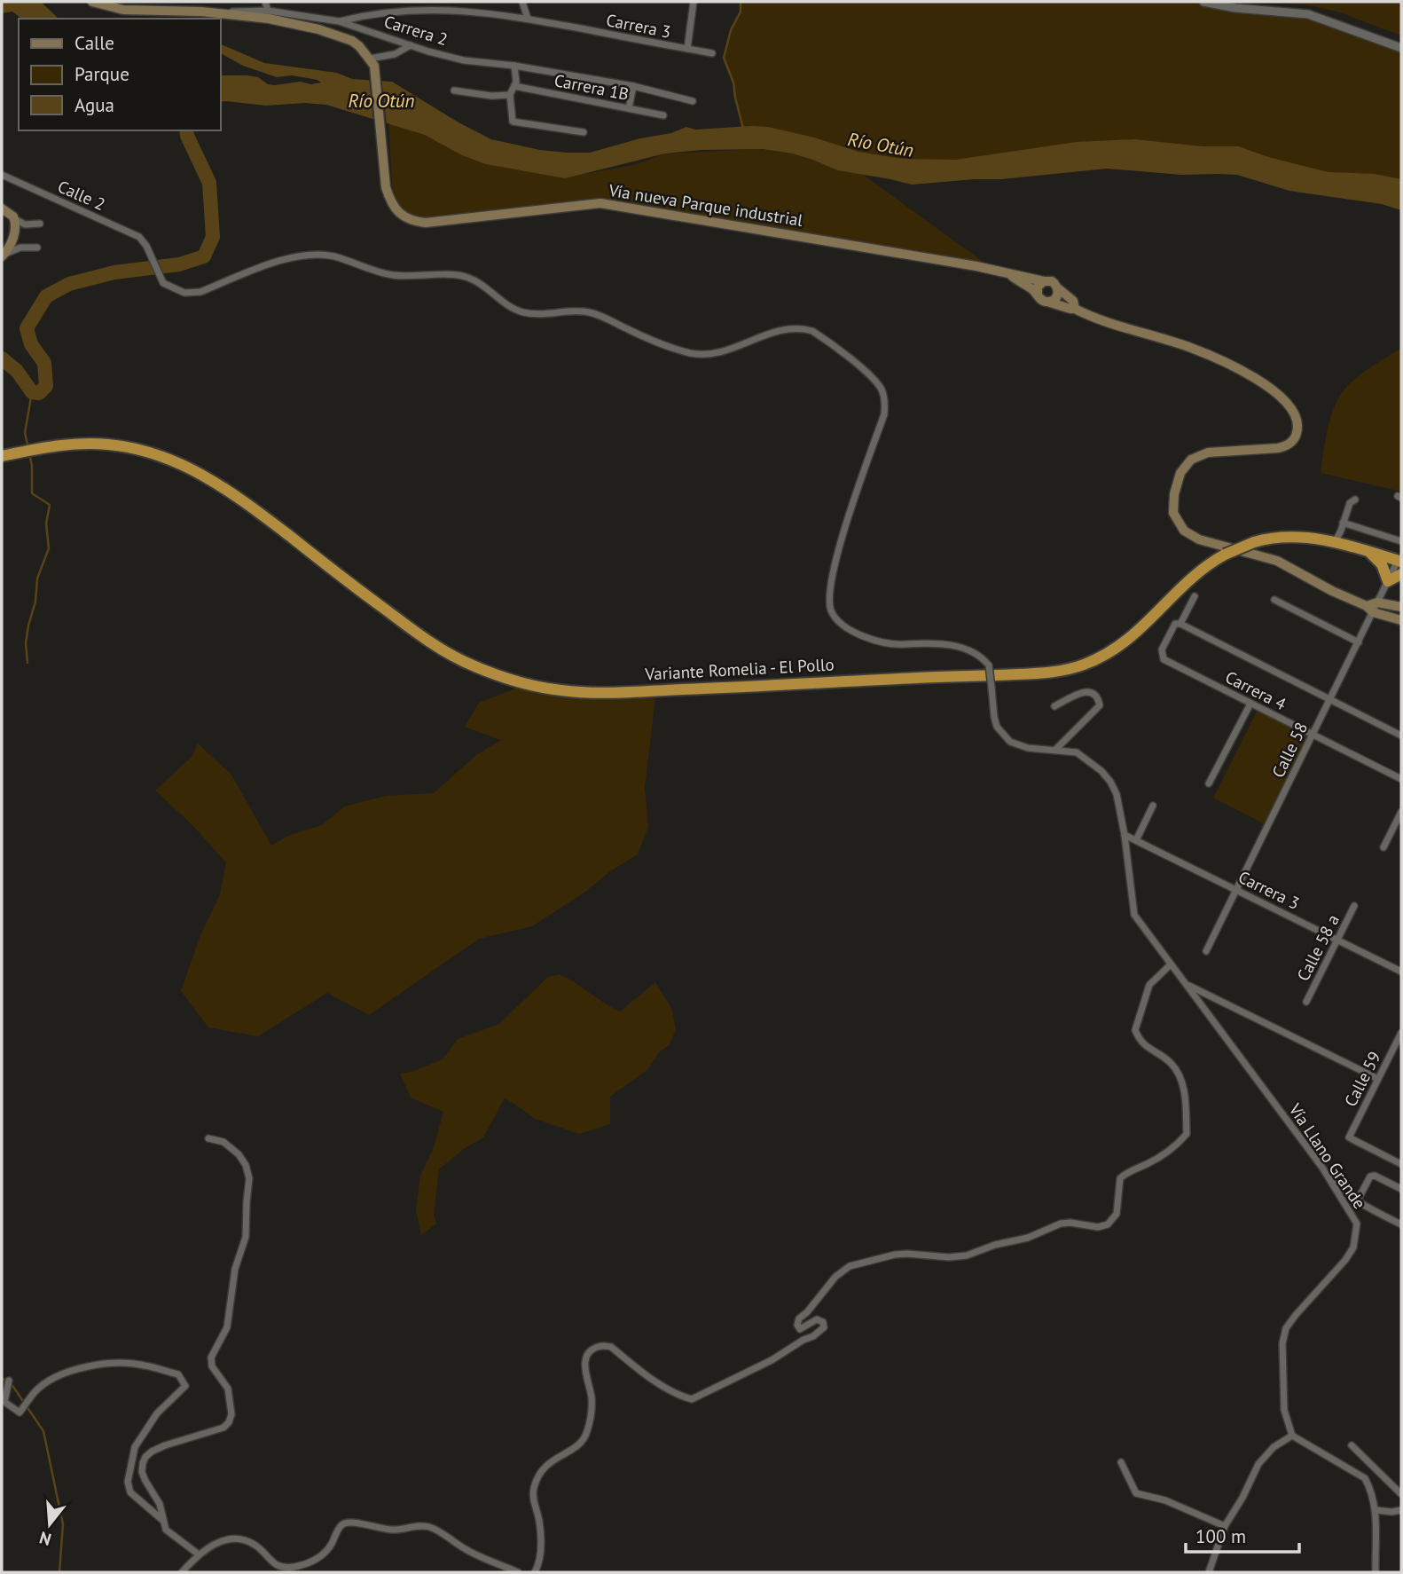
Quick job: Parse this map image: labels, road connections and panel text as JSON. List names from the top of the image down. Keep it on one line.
{"streets":{"highway":["Variante Romelia - El Pollo"],"main road":["Carrera 2","Vía nueva Parque industrial"],"street":["Carrera 3","Carrera 1B","Calle 2","Carrera 4","Calle 58","Calle 58 a","Calle 59","Vía Llano Grande"]},"crossings":[["Carrera 3","Carrera 2"],["Carrera 3","Calle 58"],["Carrera 3","Calle 58 a"],["Carrera 3","Vía Llano Grande"],["Calle 2","Vía Llano Grande"],["Vía nueva Parque industrial","Calle 58"],["Carrera 4","Calle 58"]],"water":["Río Otún"],"legend":["Calle","Parque","Agua"],"scale_bar":"100 m","north":"bottom"}
